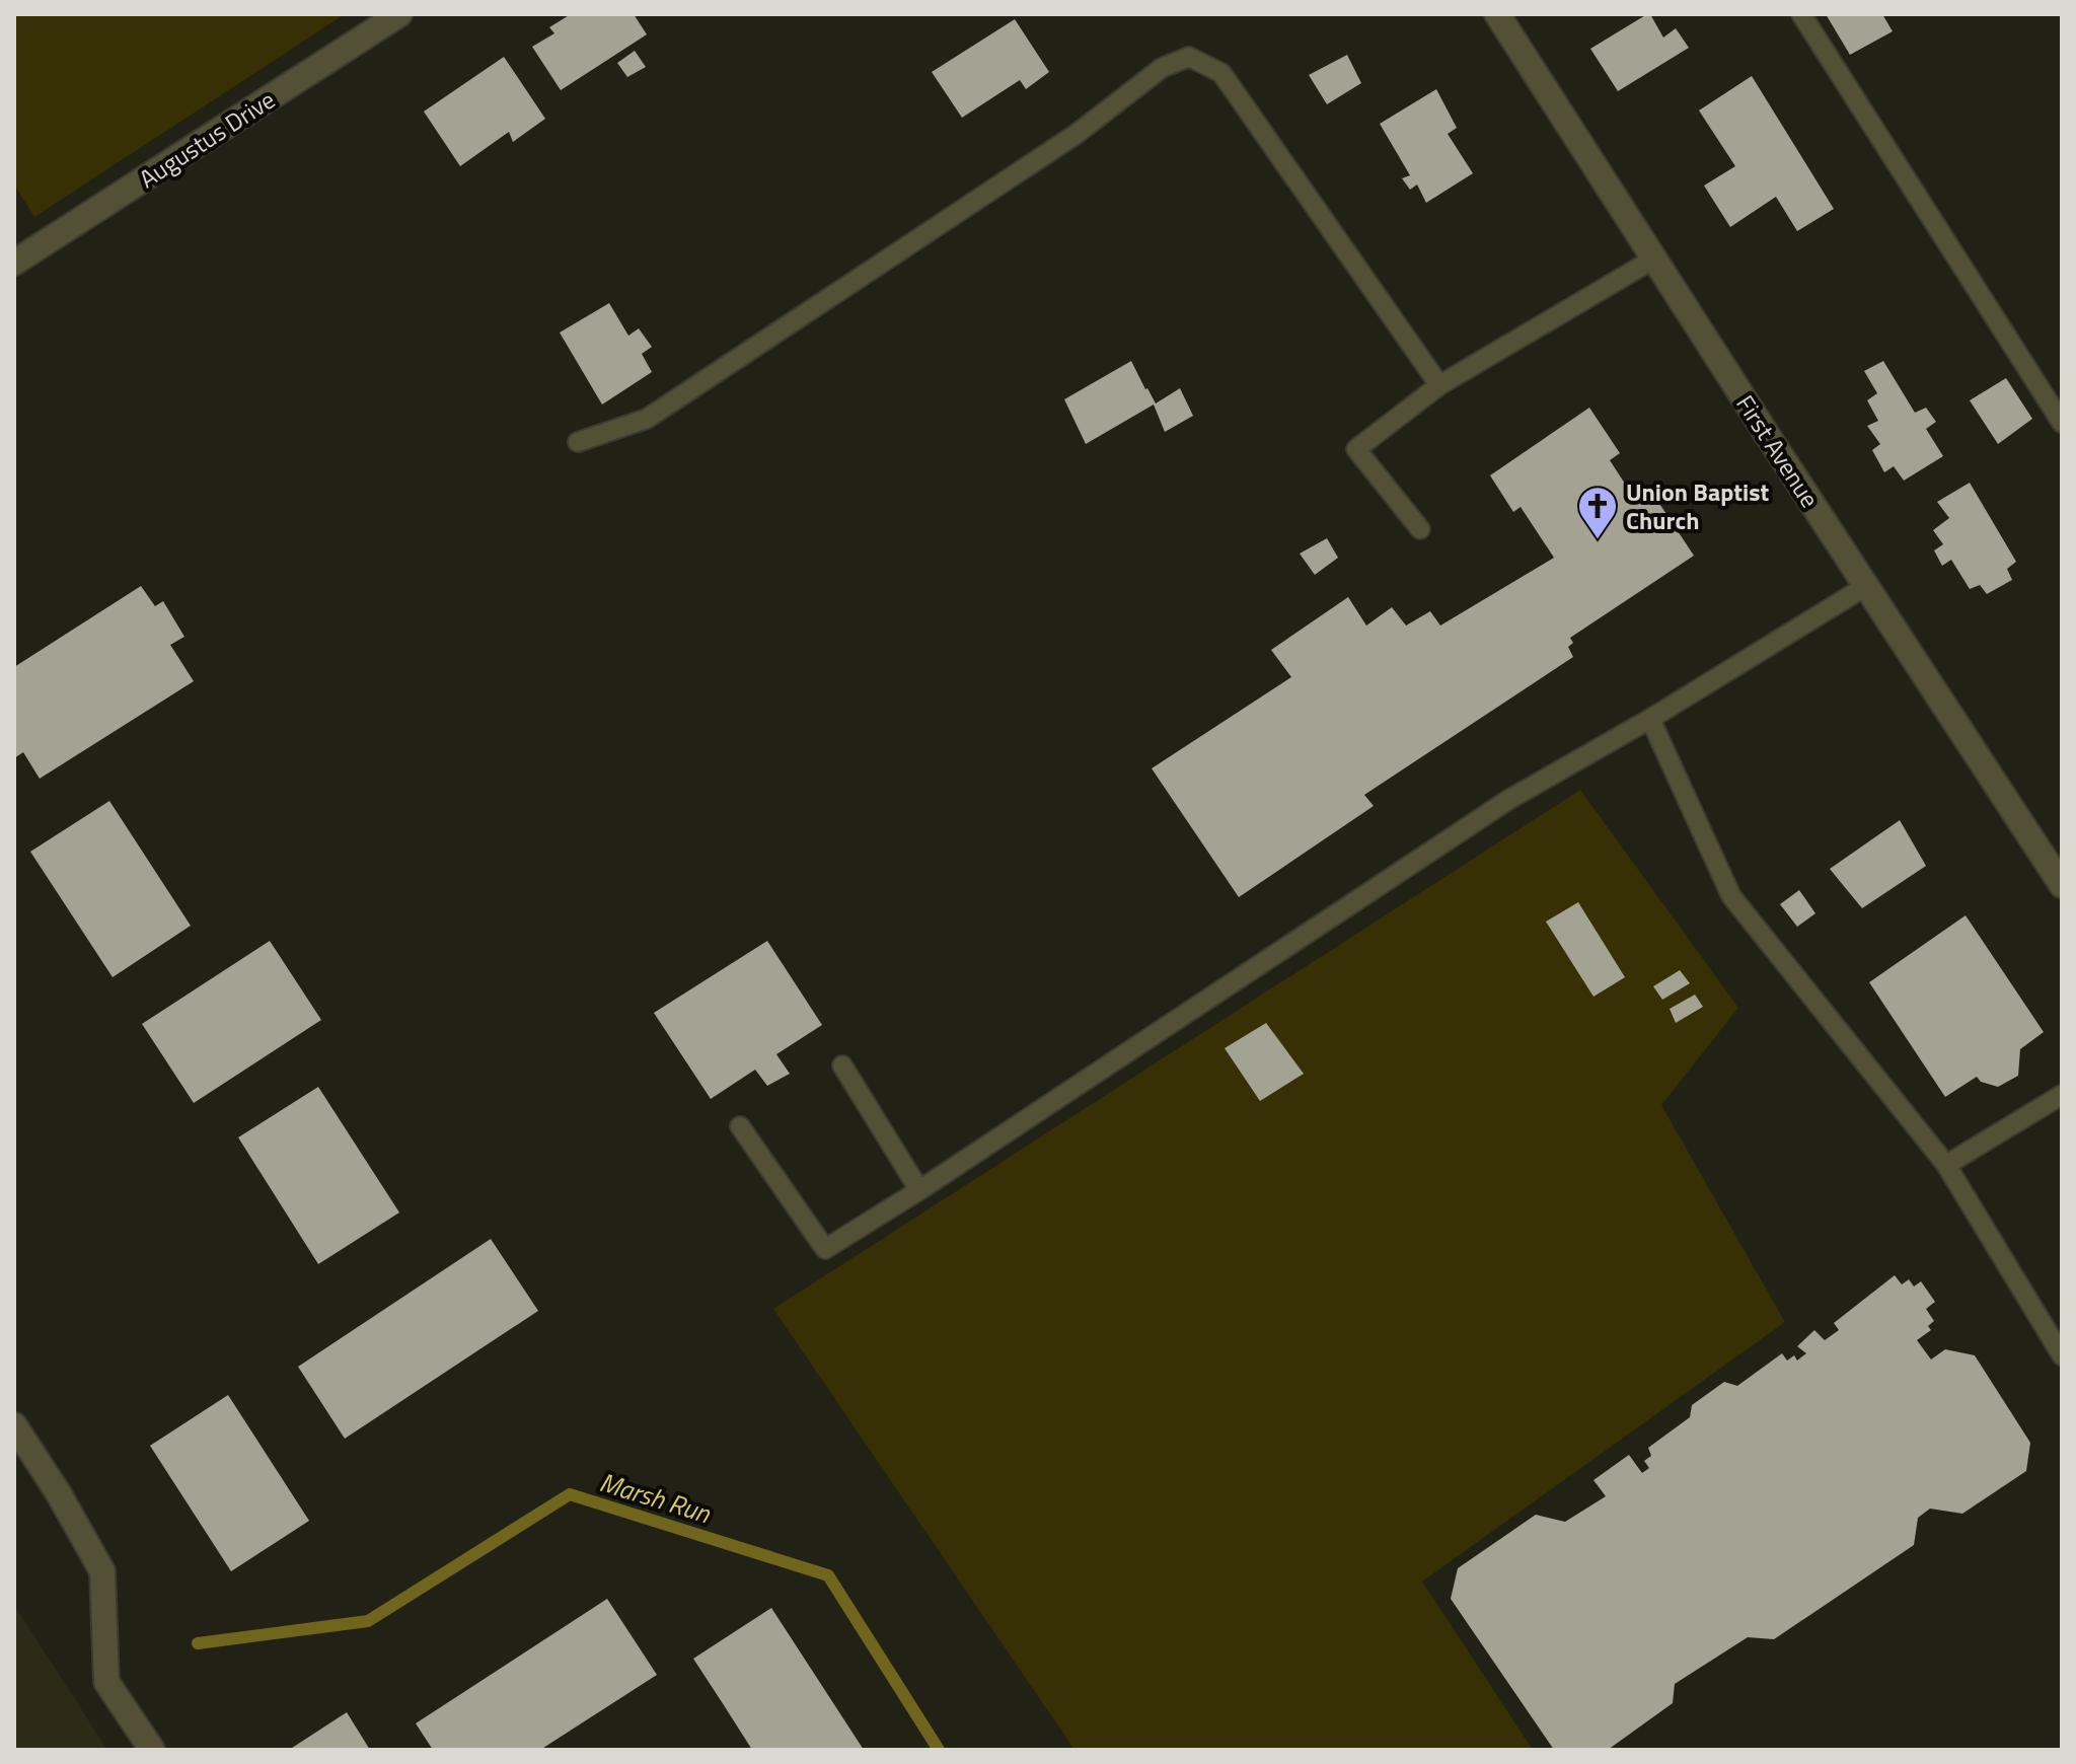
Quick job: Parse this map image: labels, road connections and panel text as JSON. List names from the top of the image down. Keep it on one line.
{"streets":{"street":["Augustus Drive","First Avenue"]},"water":["Marsh Run"],"places":{"church":["Union Baptist Church"]}}
